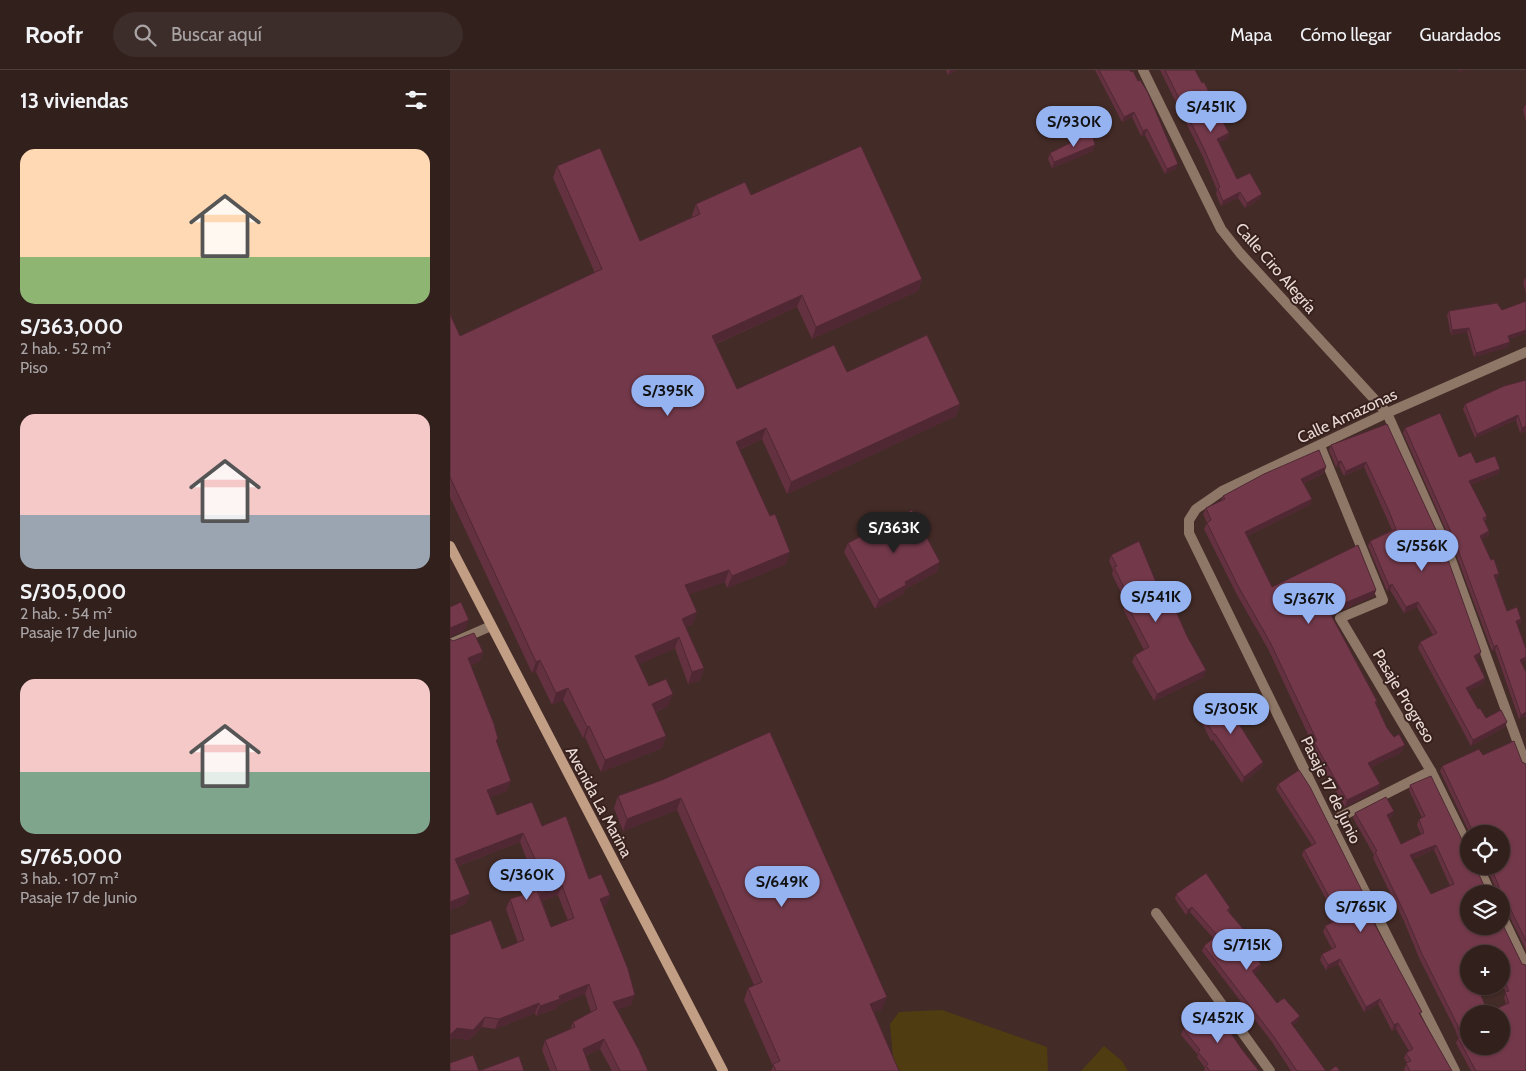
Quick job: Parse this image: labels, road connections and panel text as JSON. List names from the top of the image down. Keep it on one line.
{"streets":{"main road":["Avenida La Marina"],"street":["Calle Ciro Alegría","Calle Amazonas","Pasaje Progreso","Pasaje 17 de Junio"]},"crossings":[["Calle Ciro Alegría","Calle Amazonas"],["Calle Amazonas","Pasaje Progreso"],["Calle Amazonas","Pasaje 17 de Junio"]],"page":{"header":"Roofr","search":"Buscar aquí","nav":["Mapa","Cómo llegar","Guardados"],"heading":"13 viviendas","price":["S/451K","S/930K","S/395K","S/363K","S/556K","S/541K","S/367K","S/305K","S/360K","S/649K","S/765K","S/715K","S/452K"],"list":[{"name":"S/363,000","note":"2 hab. · 52 m² · Piso"},{"name":"S/305,000","note":"2 hab. · 54 m² · Pasaje 17 de Junio"},{"name":"S/765,000","note":"3 hab. · 107 m² · Pasaje 17 de Junio"}],"map_buttons":["+","−"]}}
